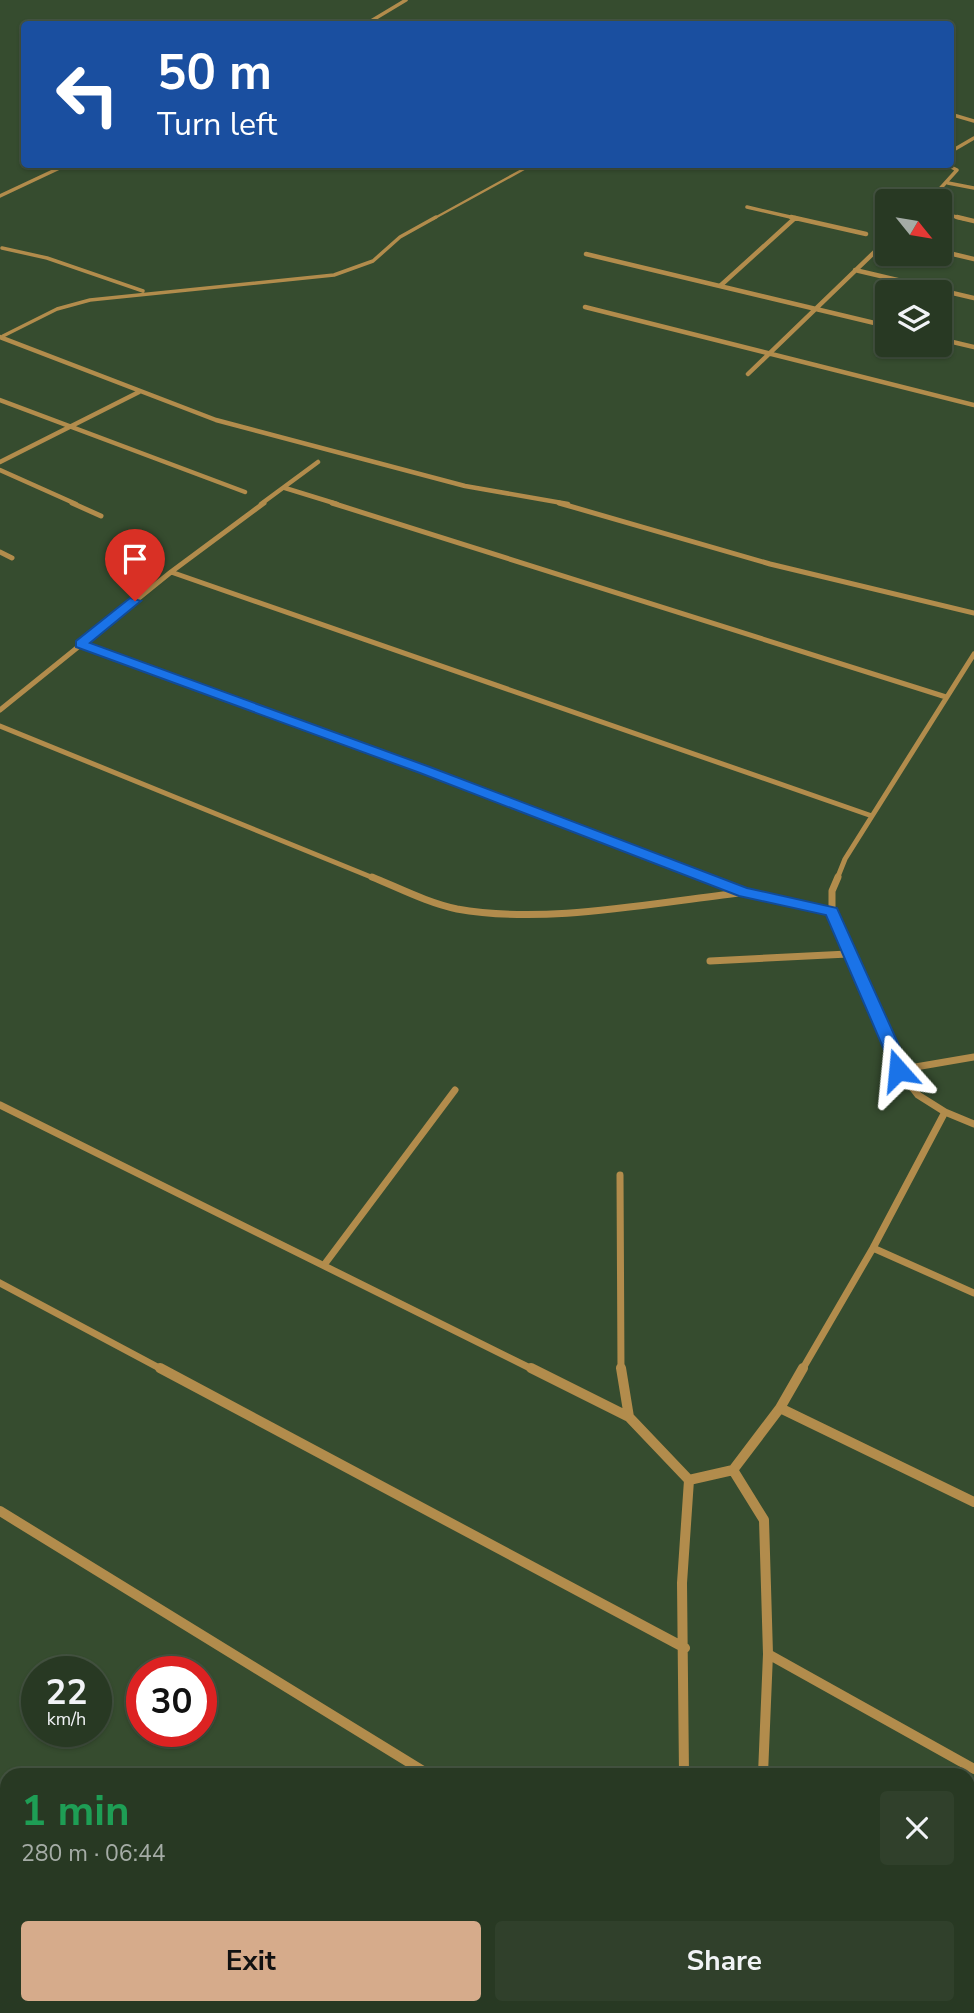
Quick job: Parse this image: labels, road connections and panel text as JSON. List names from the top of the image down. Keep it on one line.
{"north":"bottom right","page":{"turn":["50 m","Turn left"],"speed":"22 km/h","limit":"30","heading":["1 min","280 m · 06:44"],"buttons":["Exit","Share"]}}
